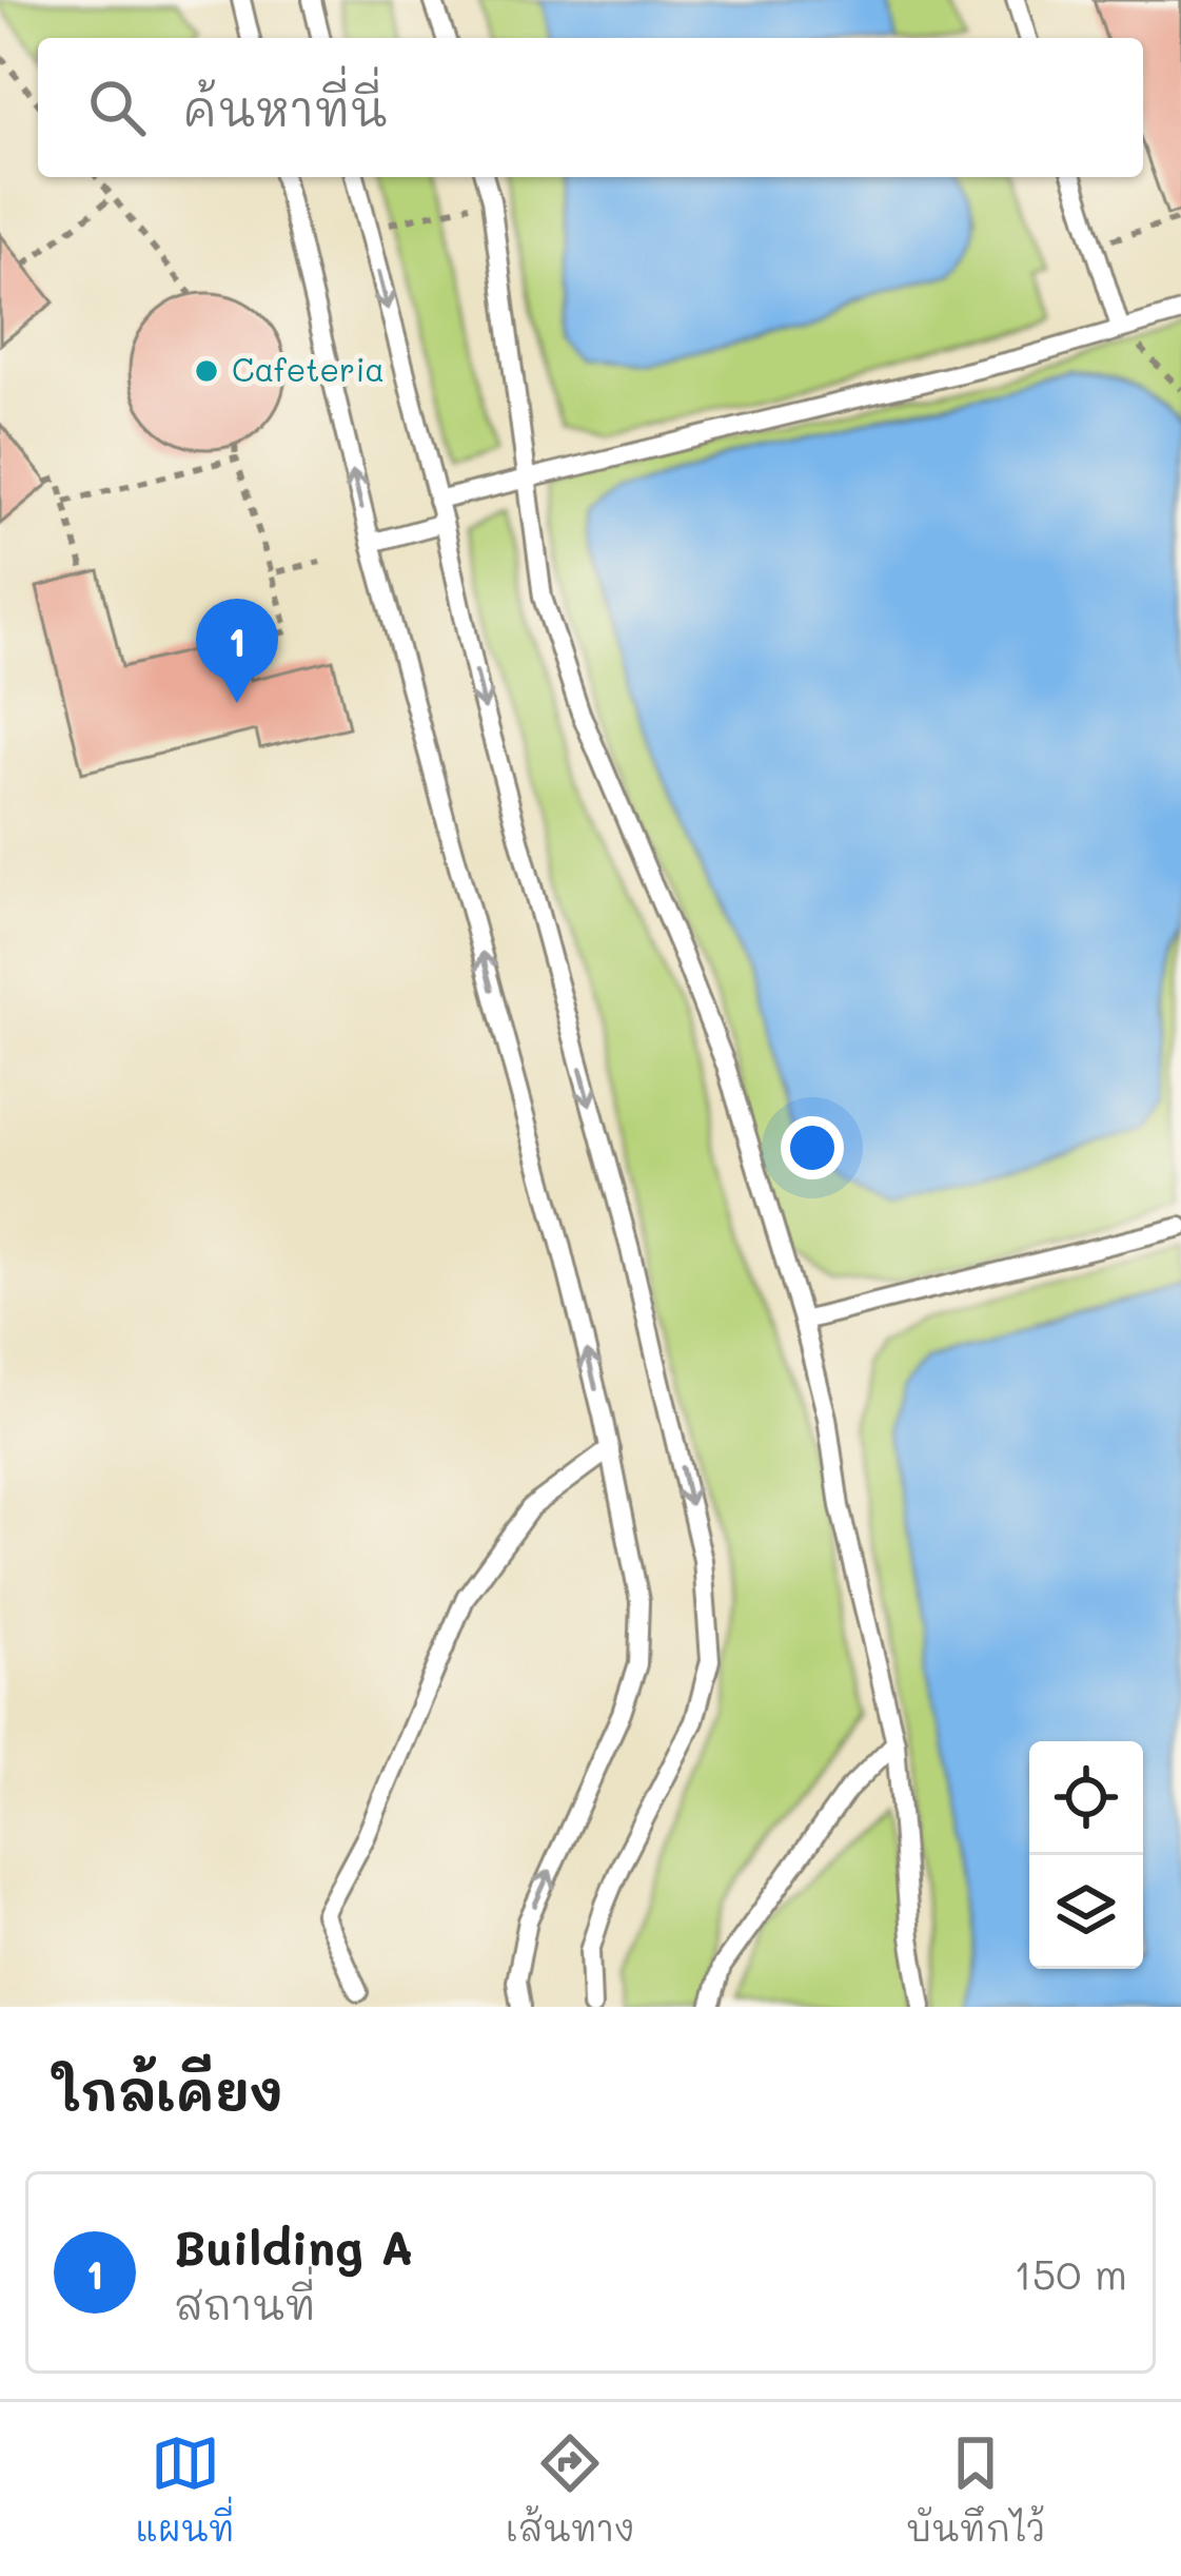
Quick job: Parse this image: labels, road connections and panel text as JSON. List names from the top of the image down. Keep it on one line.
{"places":["Cafeteria"],"page":{"search":"ค้นหาที่นี่","pins":"1","heading":"ใกล้เคียง","list":[{"mark":"1","name":"Building A","note":"สถานที่","value":"150 m"}],"nav":["แผนที่","เส้นทาง","บันทึกไว้"]}}
